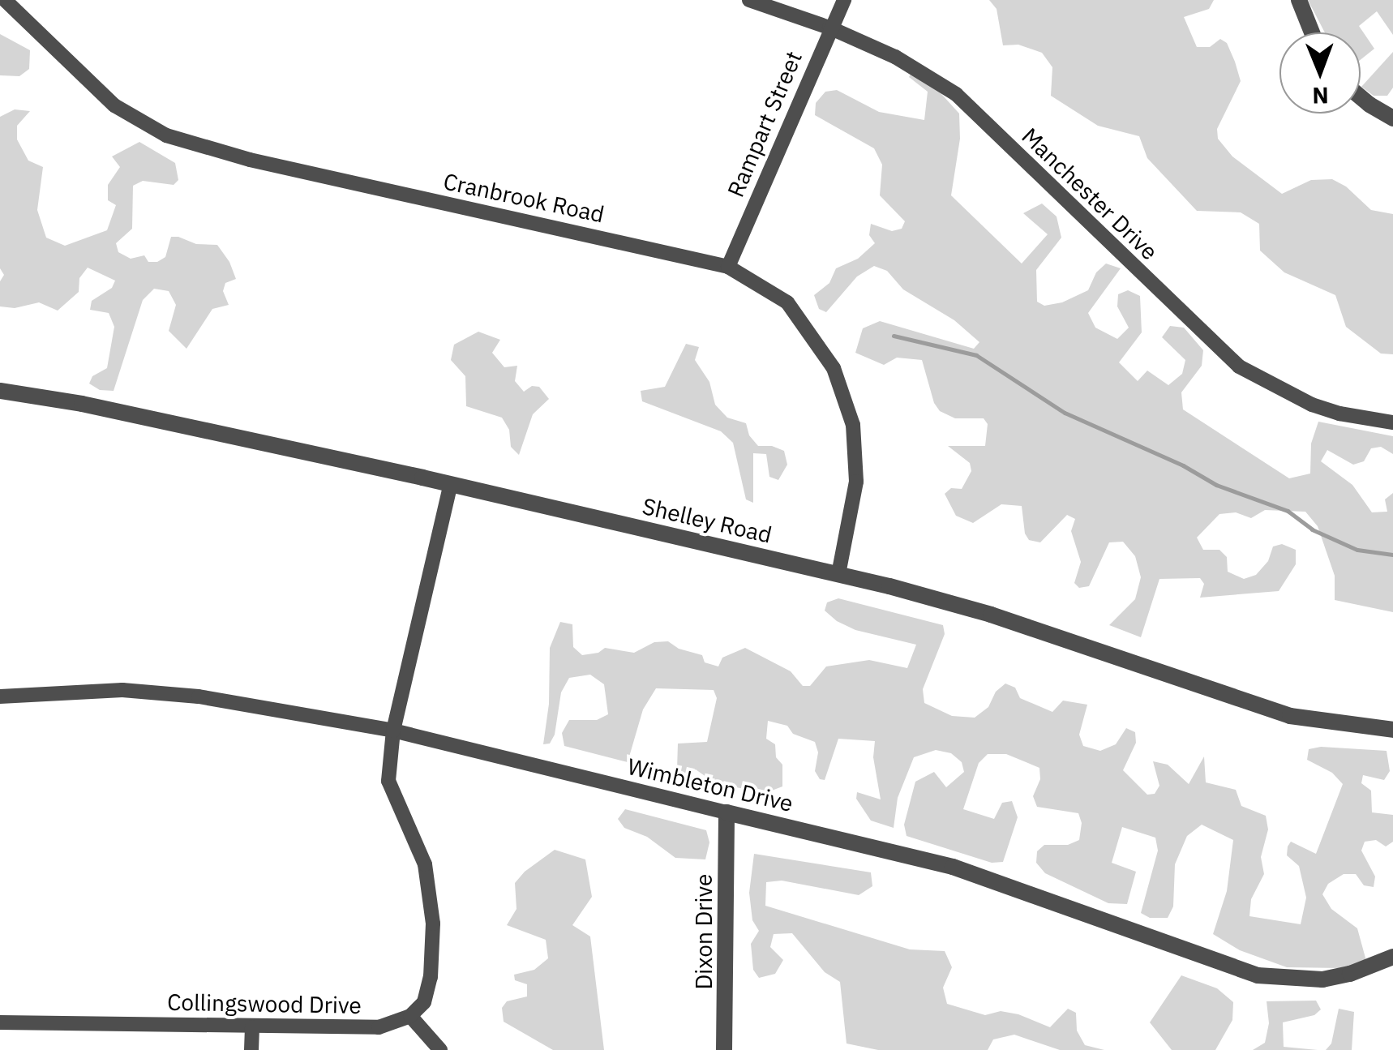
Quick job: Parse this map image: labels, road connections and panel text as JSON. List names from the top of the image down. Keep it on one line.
{"streets":{"street":["Rampart Street","Manchester Drive","Cranbrook Road","Shelley Road","Wimbleton Drive","Dixon Drive","Collingswood Drive"]},"crossings":[["Rampart Street","Manchester Drive"],["Rampart Street","Cranbrook Road"],["Cranbrook Road","Shelley Road"],["Wimbleton Drive","Dixon Drive"]],"north":"bottom"}
